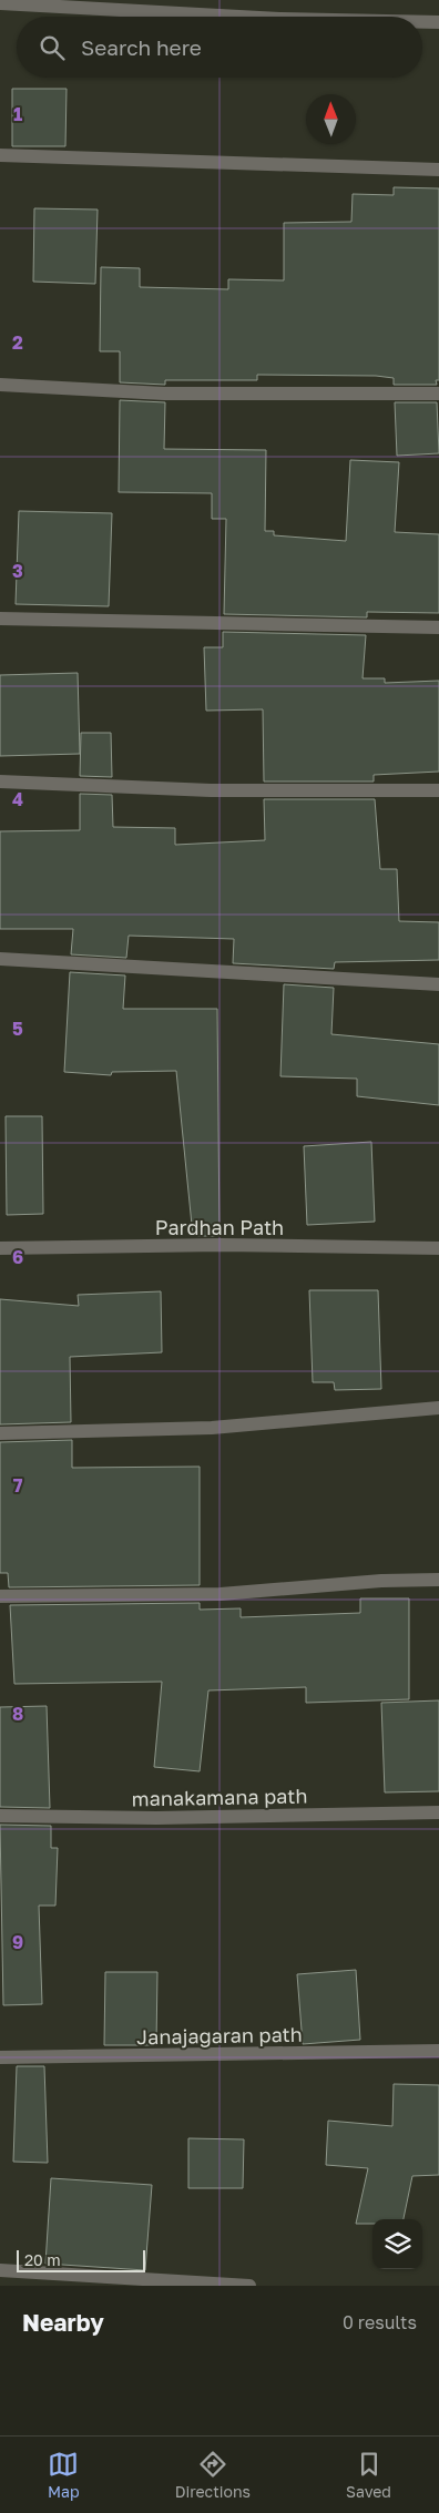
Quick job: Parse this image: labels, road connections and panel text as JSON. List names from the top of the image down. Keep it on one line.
{"streets":{"street":["Pardhan Path","manakamana path","Janajagaran path"]},"scale_bar":"20 m","north":"top","page":{"search":"Search here","scale":"20 m","heading":["Nearby","0 results"],"nav":["Map","Directions","Saved"]},"grid":{"rows":["1","2","3","4","5","6","7","8","9"]}}
